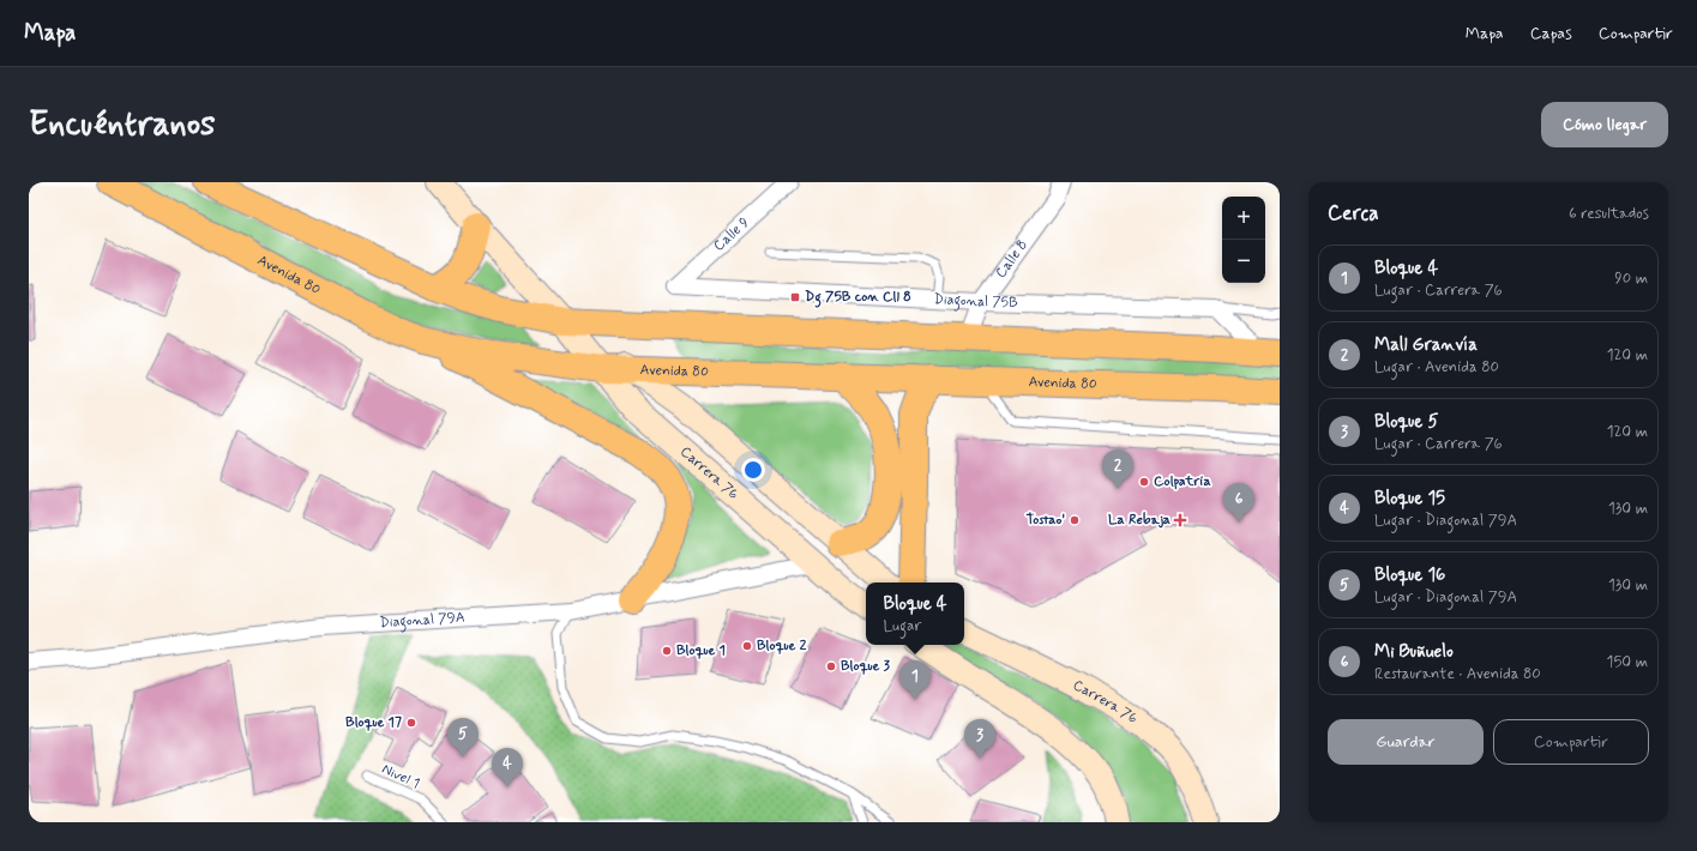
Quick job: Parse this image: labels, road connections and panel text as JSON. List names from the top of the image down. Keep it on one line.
{"streets":{"main road":["Avenida 80","Carrera 76"],"street":["Calle 9","Calle 8","Diagonal 75B","Diagonal 79A"],"lane":["Nivel 1"]},"crossings":[["Calle 9","Diagonal 75B"],["Calle 8","Diagonal 75B"],["Avenida 80","Carrera 76"],["Carrera 76","Diagonal 79A"]],"places":{"transit":["Dg 75B con Cll 8"],"other":["Colpatria","Tostao'","Bloque 2","Bloque 1","Bloque 3","Bloque 17"],"health":["La Rebaja"]},"page":{"header":"Mapa","nav":["Mapa","Capas","Compartir"],"buttons":["Cómo llegar",["Guardar","Compartir"]],"title":"Encuéntranos","heading":["Cerca","6 resultados"],"map_buttons":["+","−"],"list":[{"mark":"1","name":"Bloque 4","note":"Lugar · Carrera 76","value":"90 m"},{"mark":"2","name":"Mall Granvía","note":"Lugar · Avenida 80","value":"120 m"},{"mark":"3","name":"Bloque 5","note":"Lugar · Carrera 76","value":"120 m"},{"mark":"4","name":"Bloque 15","note":"Lugar · Diagonal 79A","value":"130 m"},{"mark":"5","name":"Bloque 16","note":"Lugar · Diagonal 79A","value":"130 m"},{"mark":"6","name":"Mi Buñuelo","note":"Restaurante · Avenida 80","value":"150 m"}],"pins":["2","6","1","5","3","4"],"popup":["Bloque 4","Lugar"]}}
